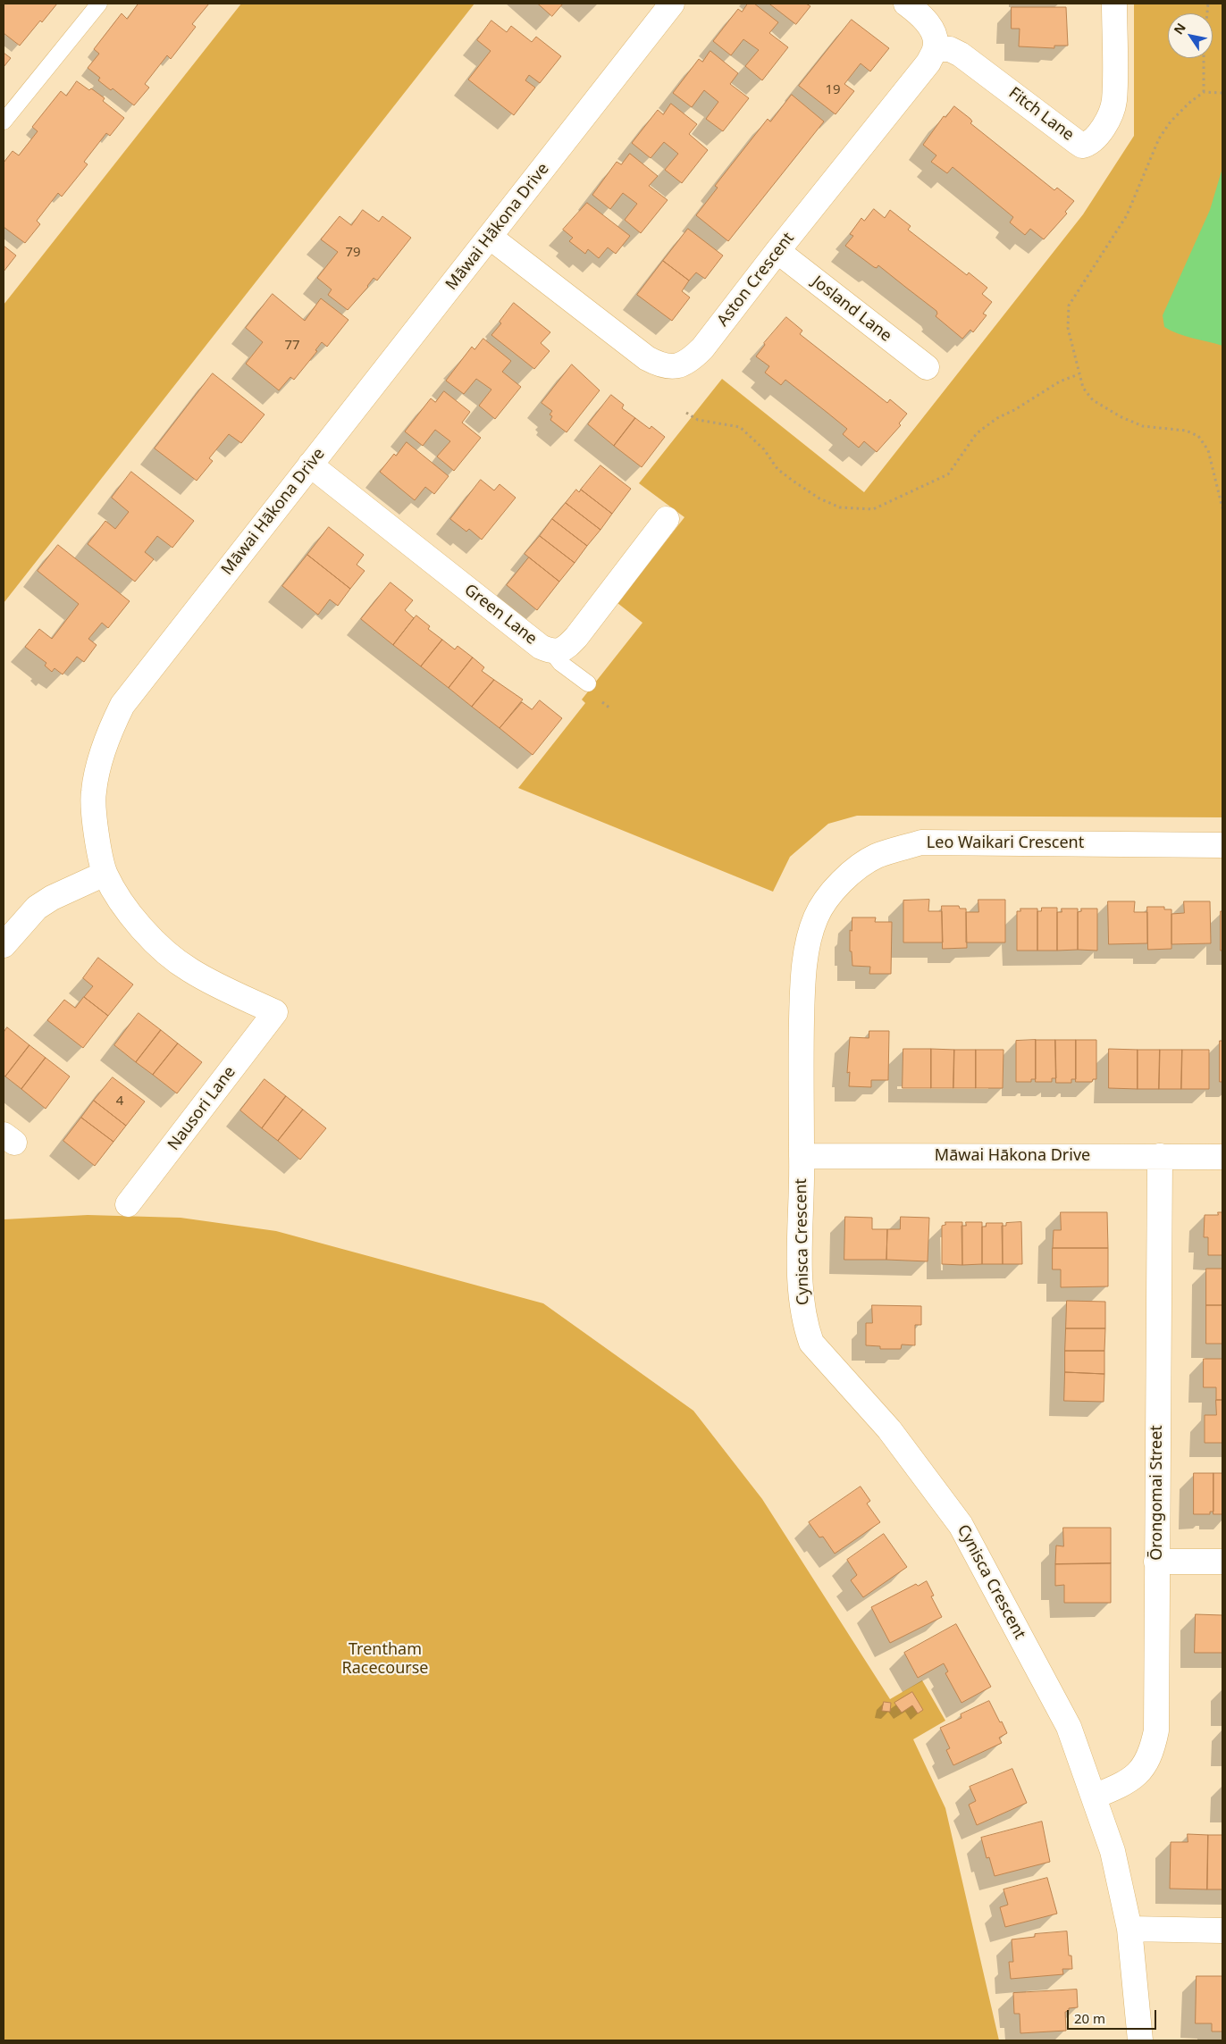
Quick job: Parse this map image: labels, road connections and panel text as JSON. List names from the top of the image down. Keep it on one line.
{"streets":{"street":["Fitch Lane","Māwai Hākona Drive","Aston Crescent","Josland Lane","Green Lane","Leo Waikari Crescent","Nausori Lane","Cynisca Crescent","Ōrongomai Street"]},"crossings":[["Fitch Lane","Aston Crescent"],["Māwai Hākona Drive","Aston Crescent"],["Māwai Hākona Drive","Green Lane"],["Māwai Hākona Drive","Leo Waikari Crescent"],["Māwai Hākona Drive","Nausori Lane"],["Māwai Hākona Drive","Cynisca Crescent"],["Māwai Hākona Drive","Ōrongomai Street"],["Aston Crescent","Josland Lane"],["Leo Waikari Crescent","Cynisca Crescent"],["Cynisca Crescent","Ōrongomai Street"]],"parks":["Trentham Racecourse"],"house_numbers":["19","79","77","4"],"scale_bar":"20 m","north":"top left"}
